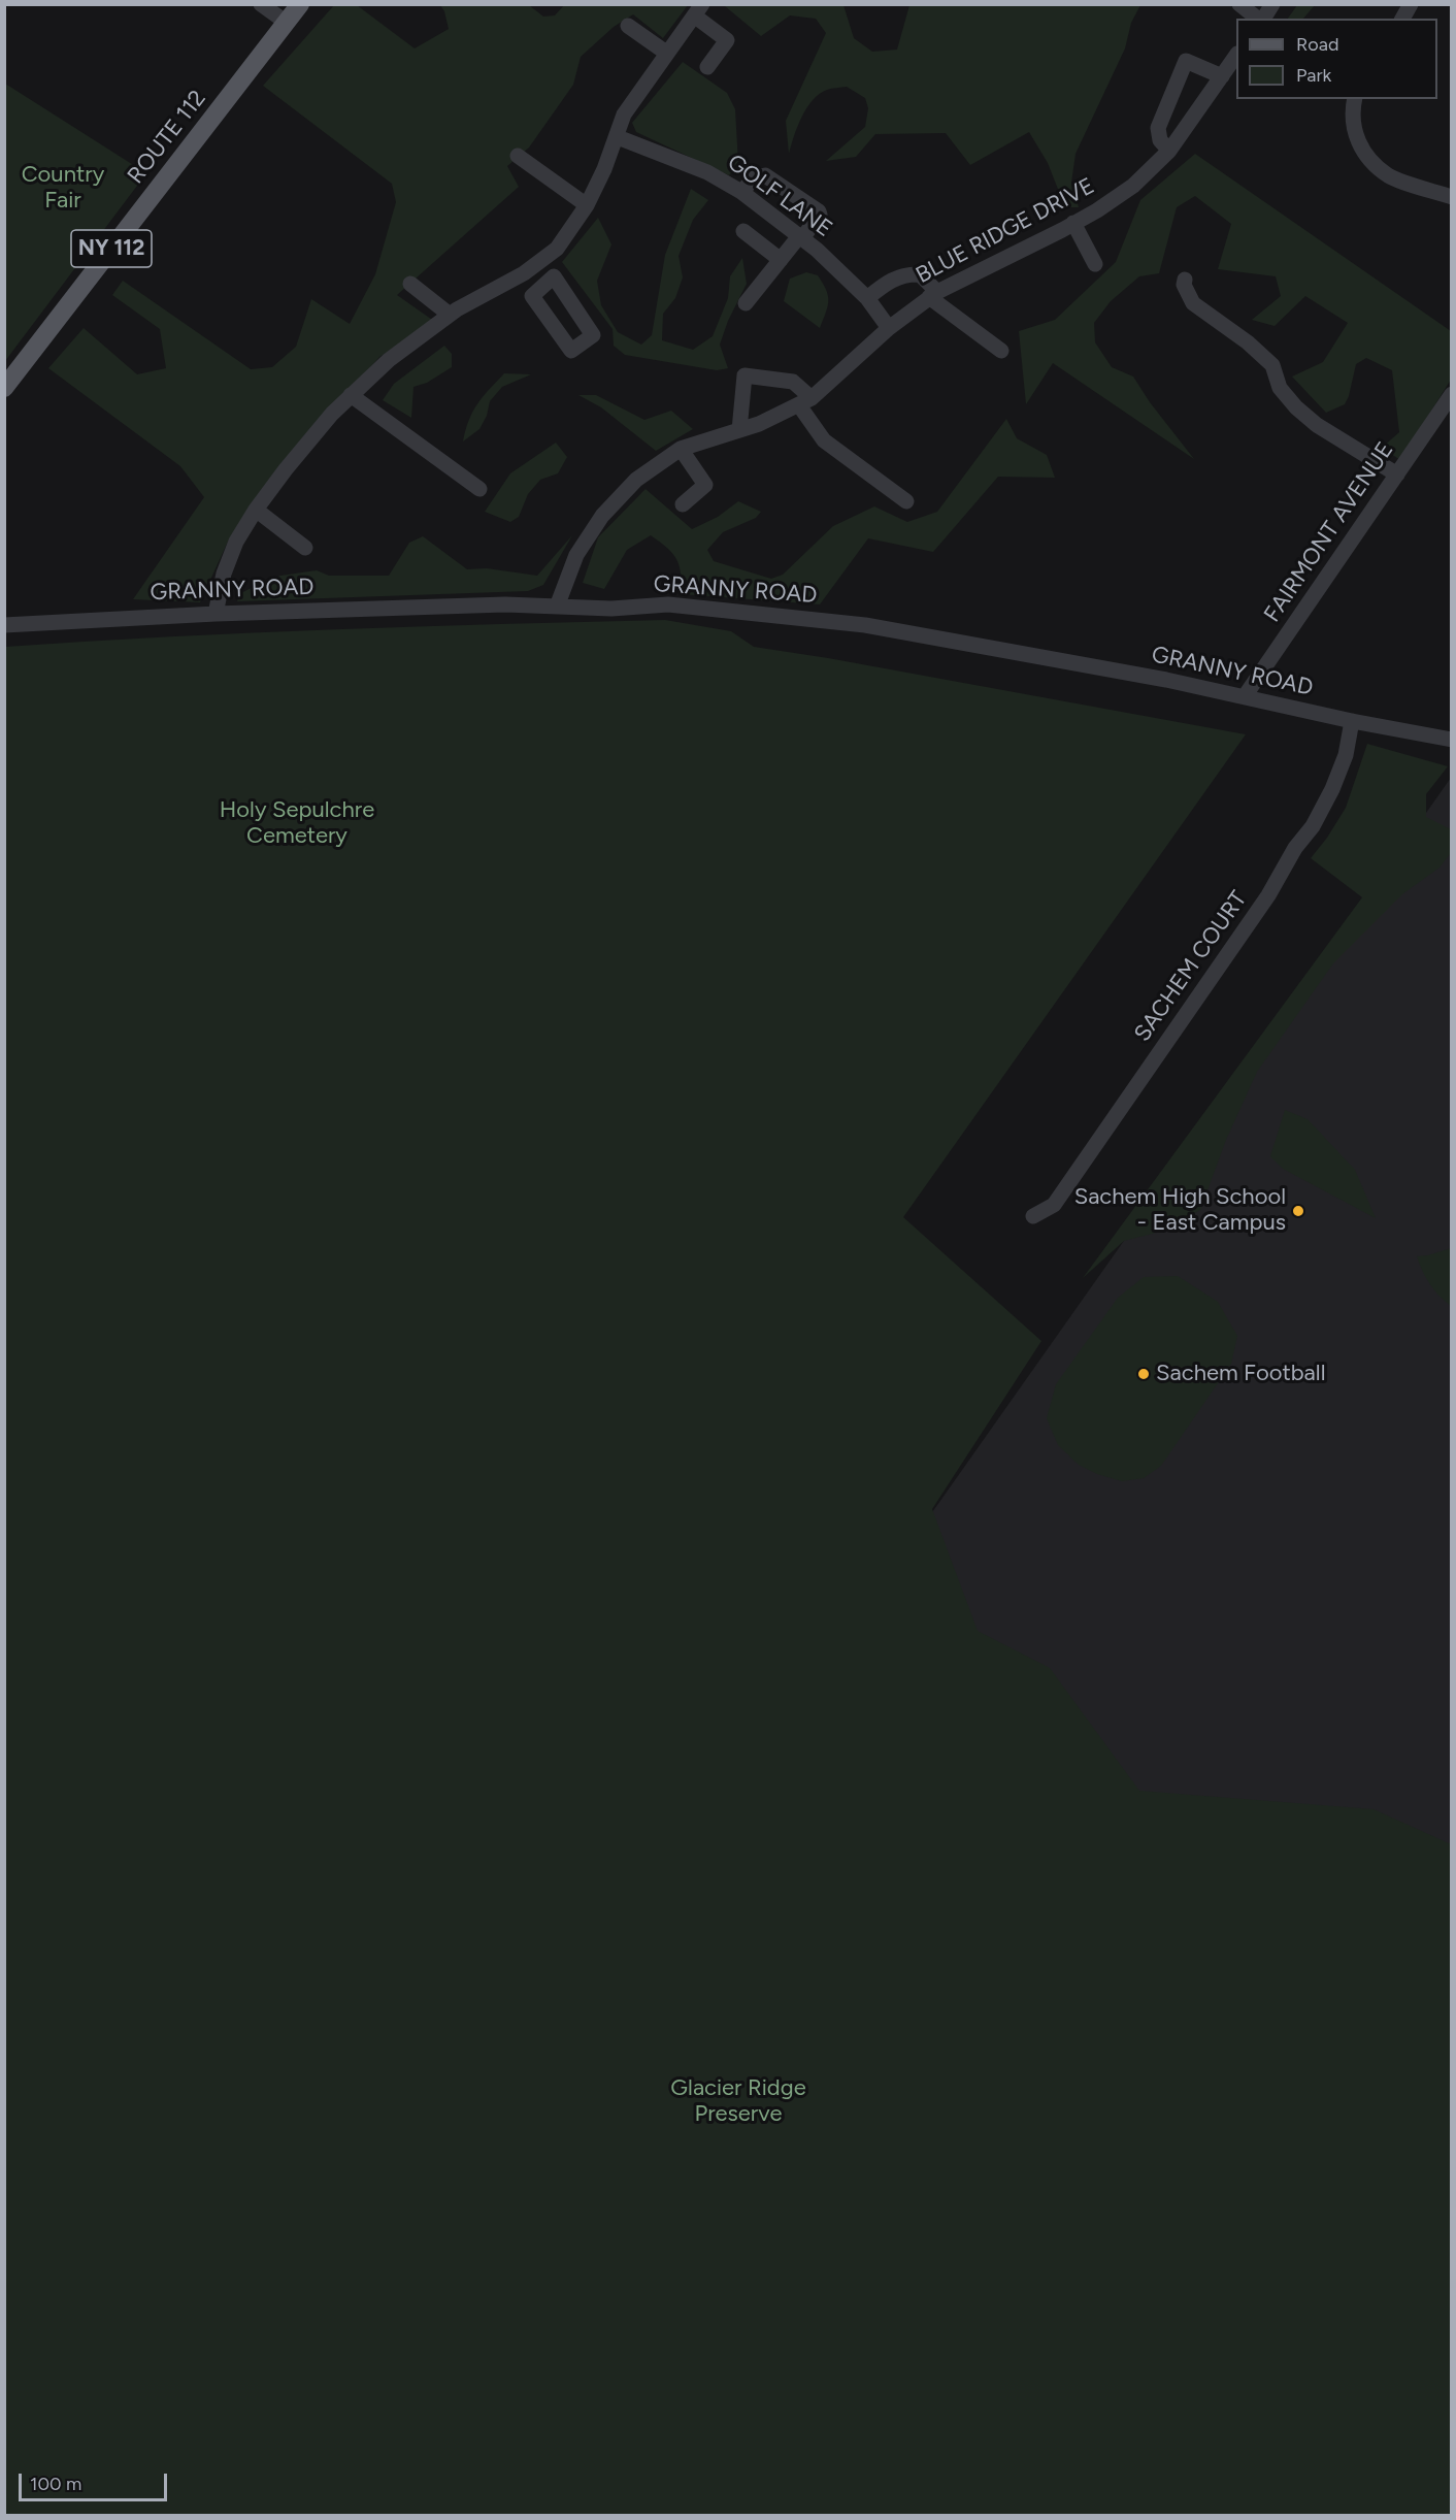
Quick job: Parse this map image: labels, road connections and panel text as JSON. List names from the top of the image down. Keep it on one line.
{"streets":{"main road":["ROUTE 112","NY 112"],"street":["GOLF LANE","BLUE RIDGE DRIVE","FAIRMONT AVENUE","GRANNY ROAD","SACHEM COURT"]},"crossings":[["GOLF LANE","BLUE RIDGE DRIVE"],["BLUE RIDGE DRIVE","GRANNY ROAD"],["FAIRMONT AVENUE","GRANNY ROAD"],["GRANNY ROAD","SACHEM COURT"]],"parks":["Country Fair","Holy Sepulchre Cemetery","Glacier Ridge Preserve"],"places":["Sachem High School - East Campus","Sachem Football"],"legend":["Road","Park"],"scale_bar":"100 m"}
